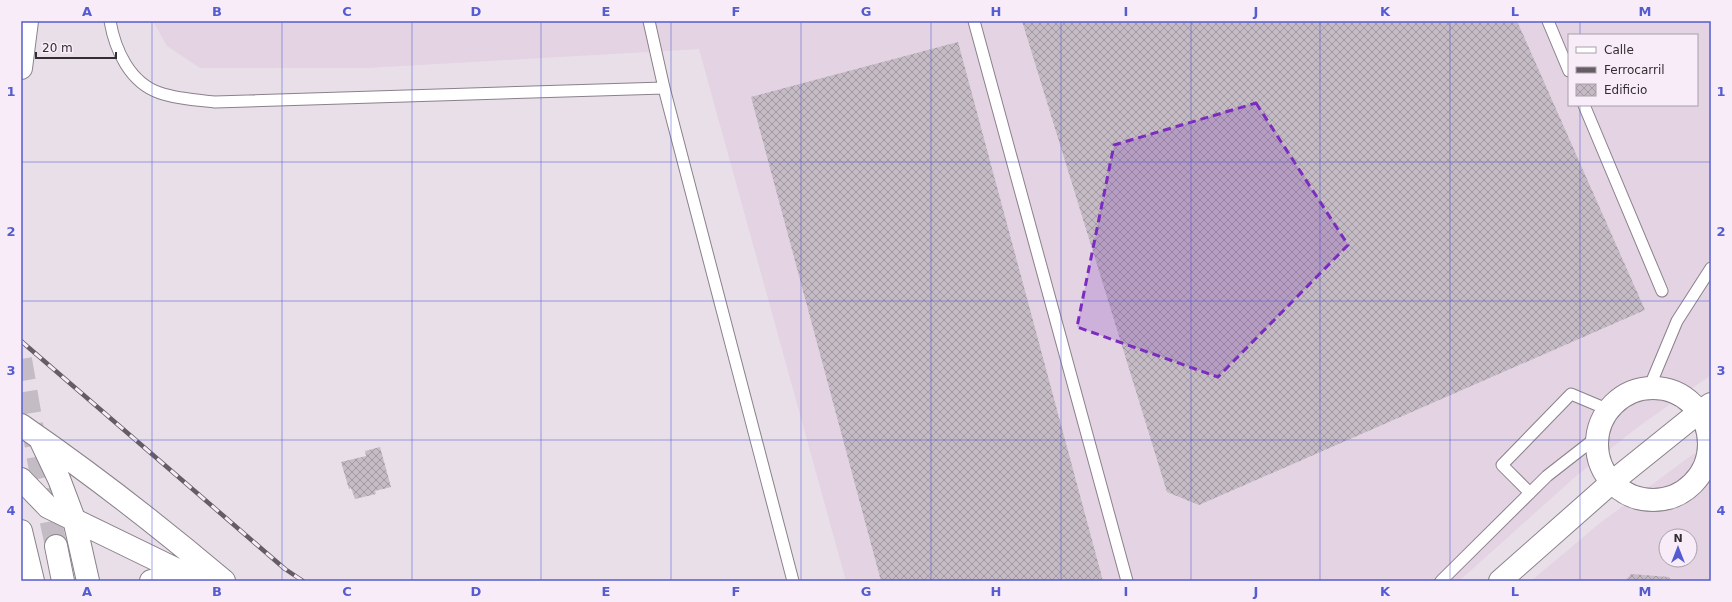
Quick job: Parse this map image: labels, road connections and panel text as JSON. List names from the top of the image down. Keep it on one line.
{"legend":["Calle","Ferrocarril","Edificio"],"scale_bar":"20 m","north":"top","grid":{"columns":["A","B","C","D","E","F","G","H","I","J","K","L","M"],"rows":["1","2","3","4"]}}
